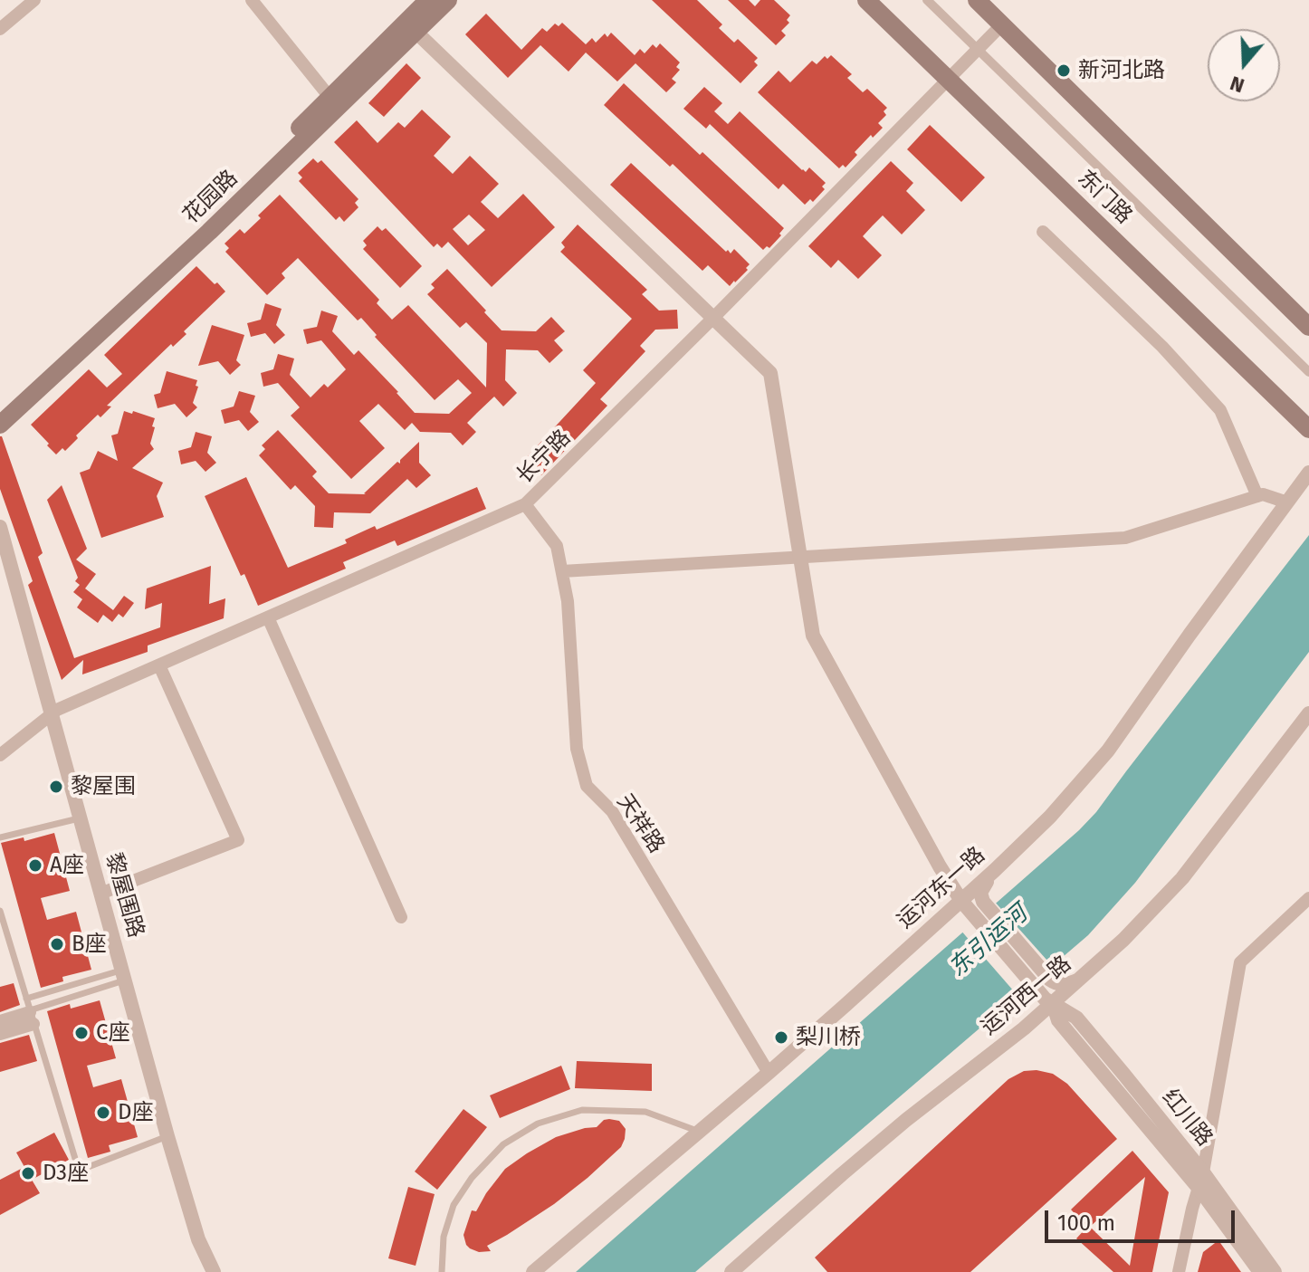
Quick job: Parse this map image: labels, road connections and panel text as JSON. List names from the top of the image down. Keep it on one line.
{"streets":{"main road":["花园路","东门路"],"street":["长宁路","天祥路","运河东一路","黎屋围路","运河西一路","红川路"]},"crossings":[["东门路","长宁路"],["长宁路","天祥路"],["长宁路","黎屋围路"],["天祥路","运河东一路"],["运河西一路","红川路"]],"water":["东引运河"],"places":["新河北路","黎屋围","A座","B座","C座","梨川桥","D座","D3座"],"scale_bar":"100 m","north":"bottom"}
